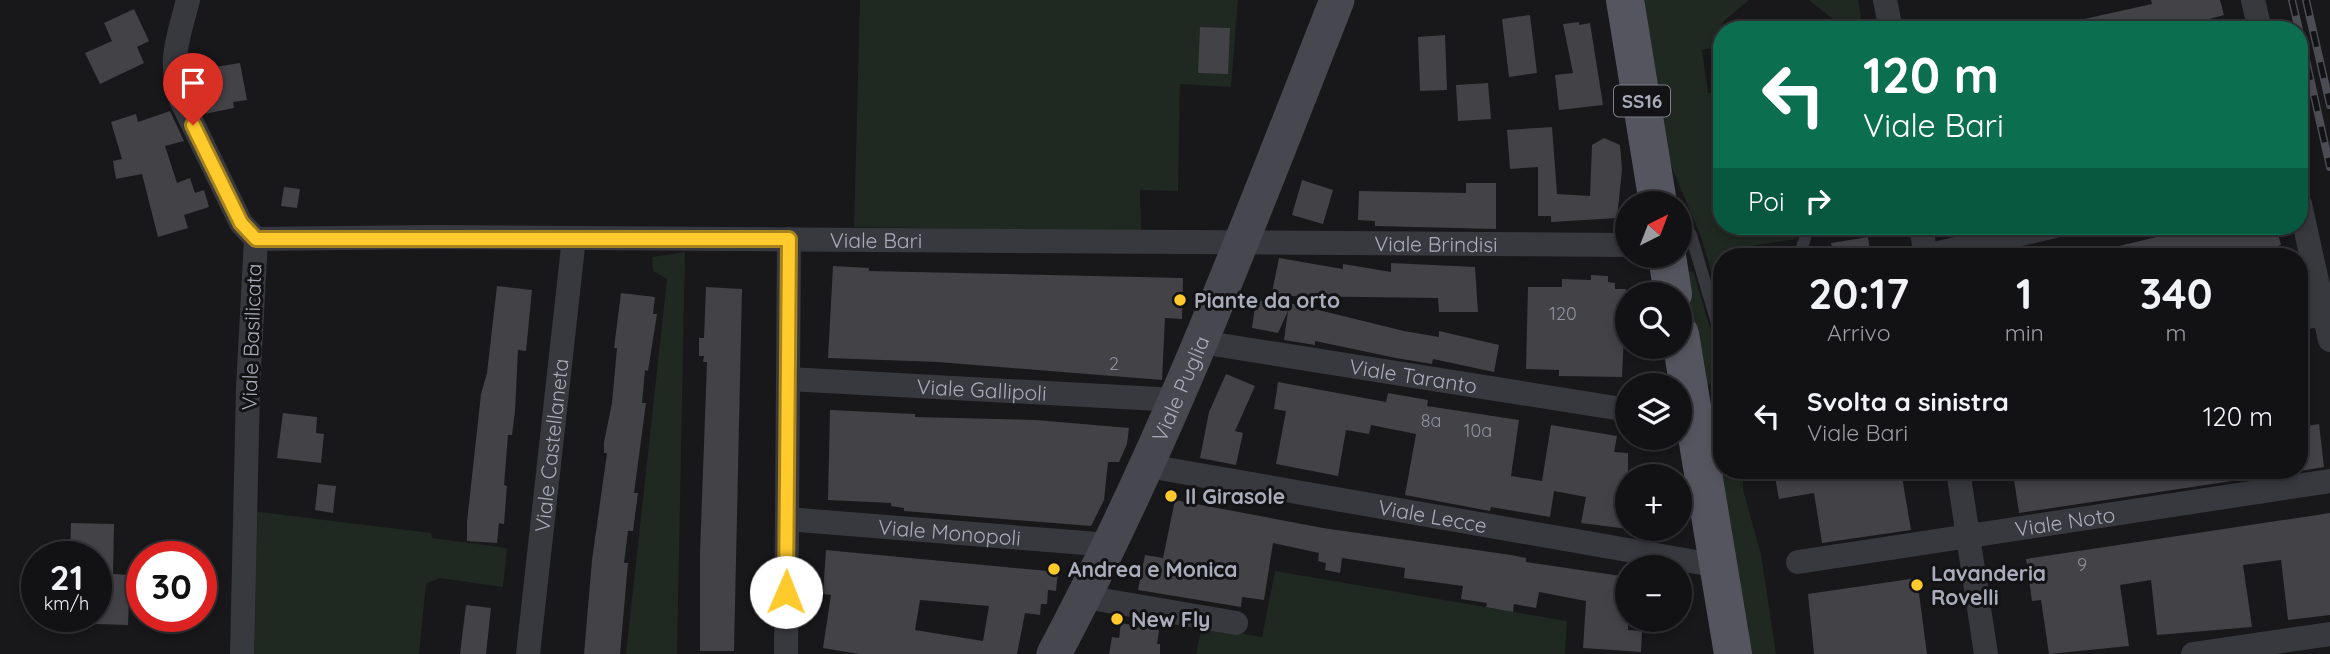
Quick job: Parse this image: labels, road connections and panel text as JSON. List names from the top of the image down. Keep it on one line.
{"streets":{"main road":["SS16","Viale Puglia"],"street":["Viale Bari","Viale Brindisi","Viale Basilicata","Viale Taranto","Viale Gallipoli","Viale Castellaneta","Viale Lecce","Viale Noto","Viale Monopoli"]},"crossings":[["Viale Bari","Viale Brindisi"],["Viale Bari","Viale Basilicata"],["Viale Bari","Viale Puglia"],["Viale Bari","Viale Castellaneta"],["Viale Brindisi","Viale Puglia"],["Viale Taranto","Viale Puglia"],["Viale Puglia","Viale Gallipoli"],["Viale Puglia","Viale Lecce"],["Viale Puglia","Viale Monopoli"]],"places":["Piante da orto","Il Girasole","Andrea e Monica","Lavanderia Rovelli","New Fly"],"house_numbers":["120","2","8a","10a","9"],"north":"top right","page":{"turn":["120 m","Viale Bari"],"then":"Poi","map_buttons":["+","−"],"eta":["20:17","Arrivo","1","min","340","m"],"list":[{"name":"Svolta a sinistra","note":"Viale Bari","value":"120 m"}],"speed":"21 km/h","limit":"30"}}
